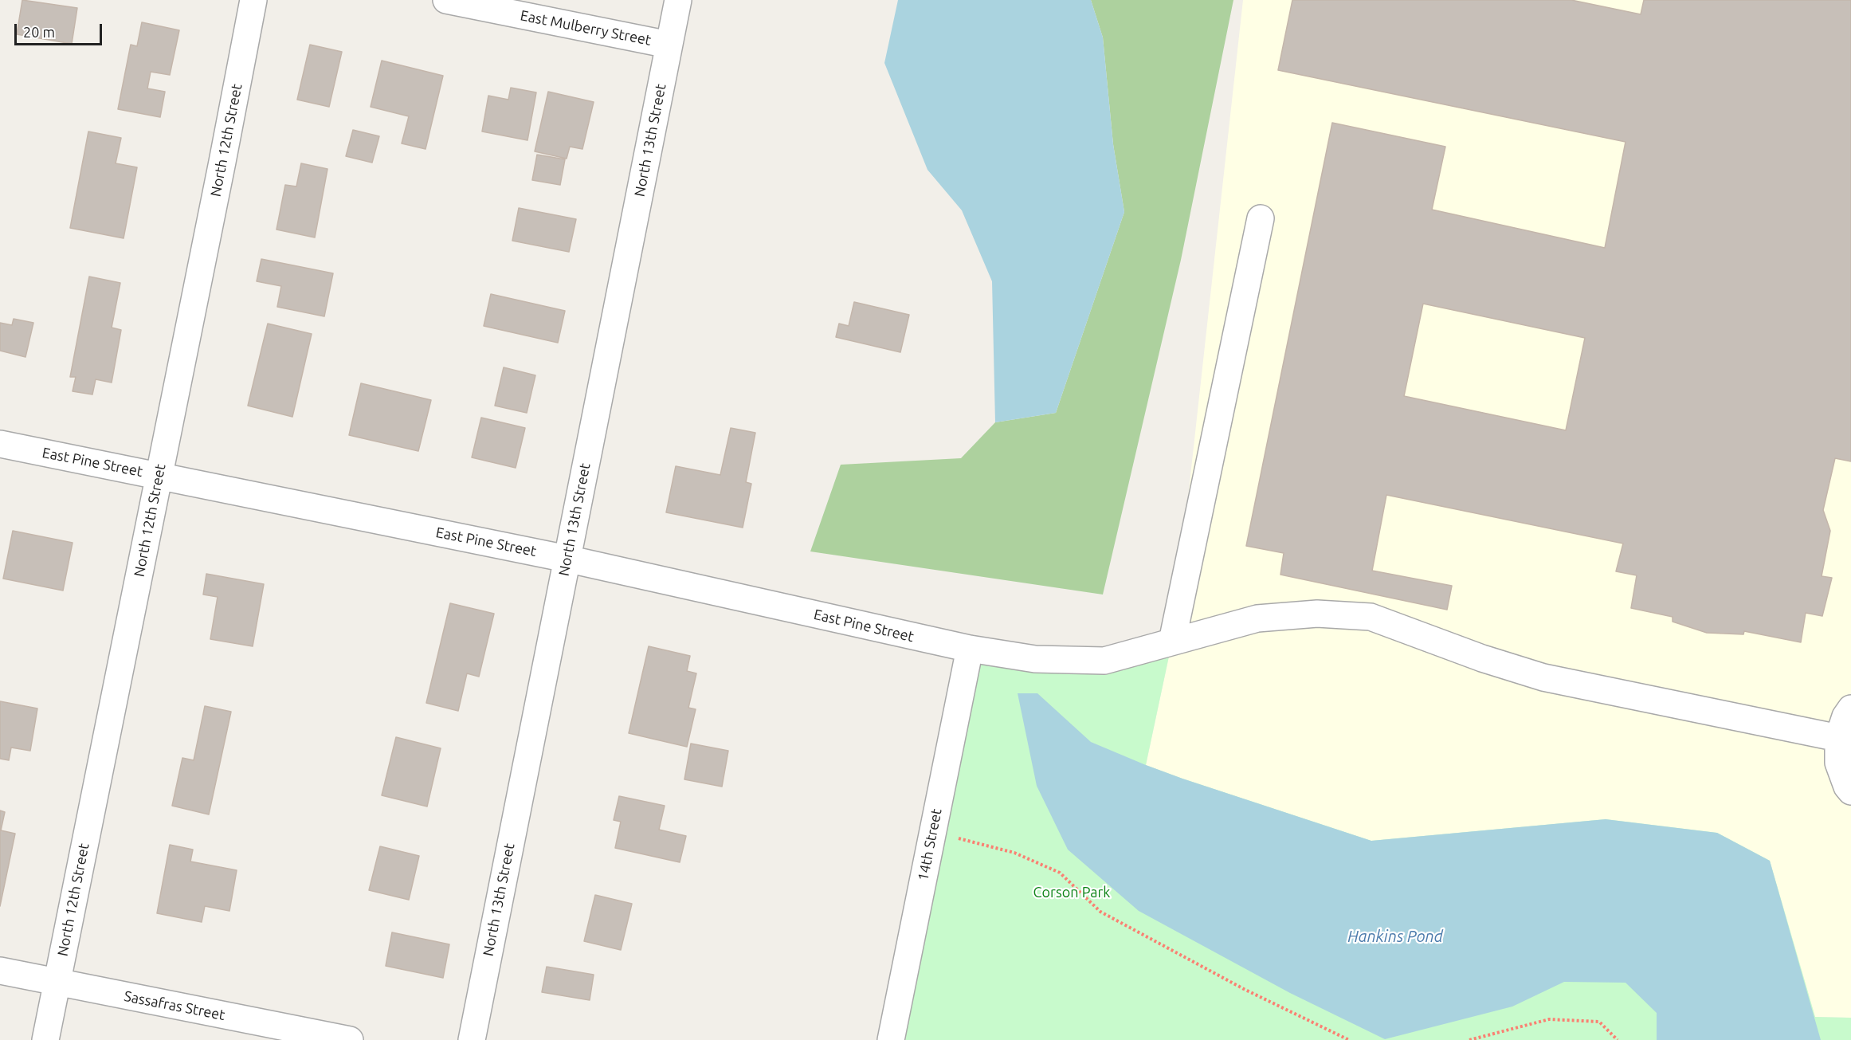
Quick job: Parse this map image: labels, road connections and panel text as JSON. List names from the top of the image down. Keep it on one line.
{"streets":{"street":["East Mulberry Street","North 12th Street","North 13th Street","East Pine Street","14th Street","Sassafras Street"]},"crossings":[["East Mulberry Street","North 13th Street"],["North 12th Street","East Pine Street"],["North 12th Street","Sassafras Street"],["North 13th Street","East Pine Street"],["East Pine Street","14th Street"]],"water":["Hankins Pond"],"parks":["Corson Park"],"scale_bar":"20 m"}
